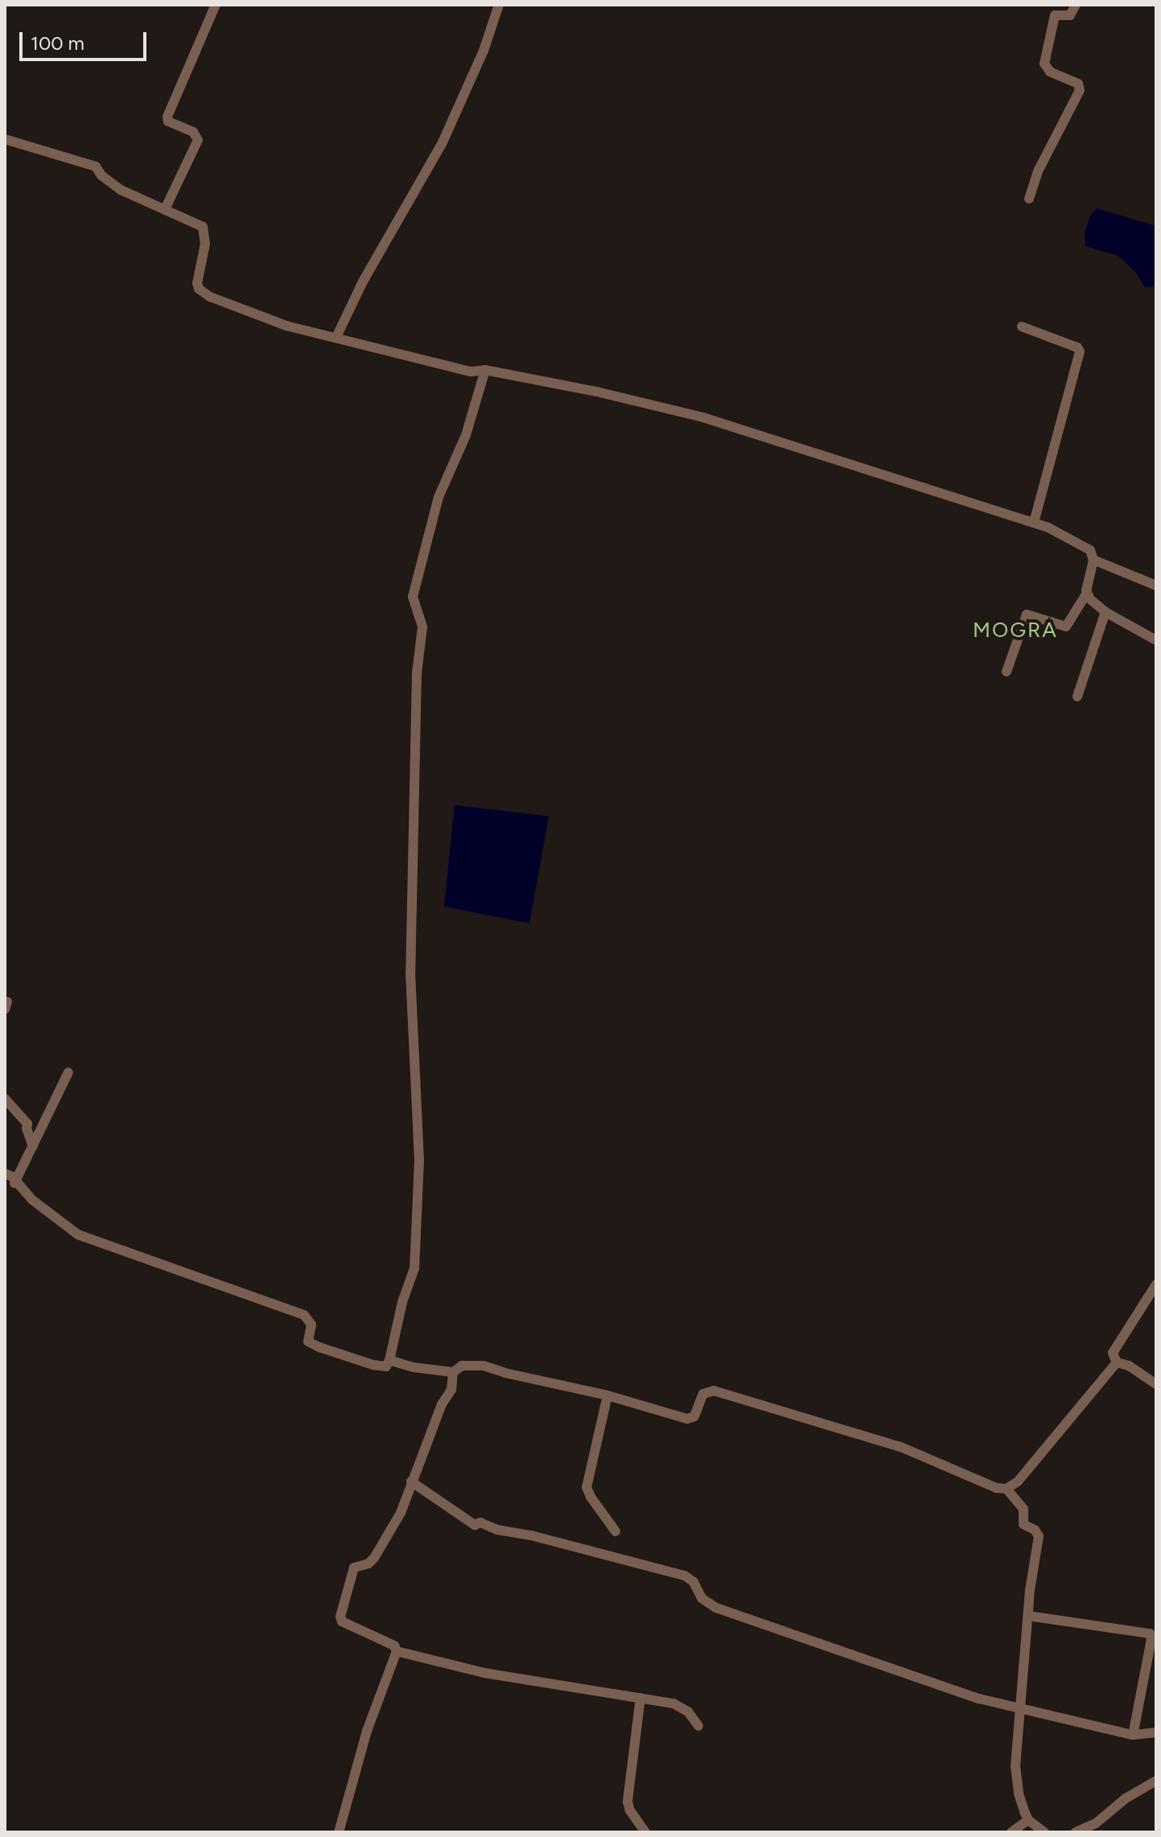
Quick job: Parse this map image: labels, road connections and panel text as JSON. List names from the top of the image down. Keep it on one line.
{"districts":["MOGRA"],"scale_bar":"100 m"}
